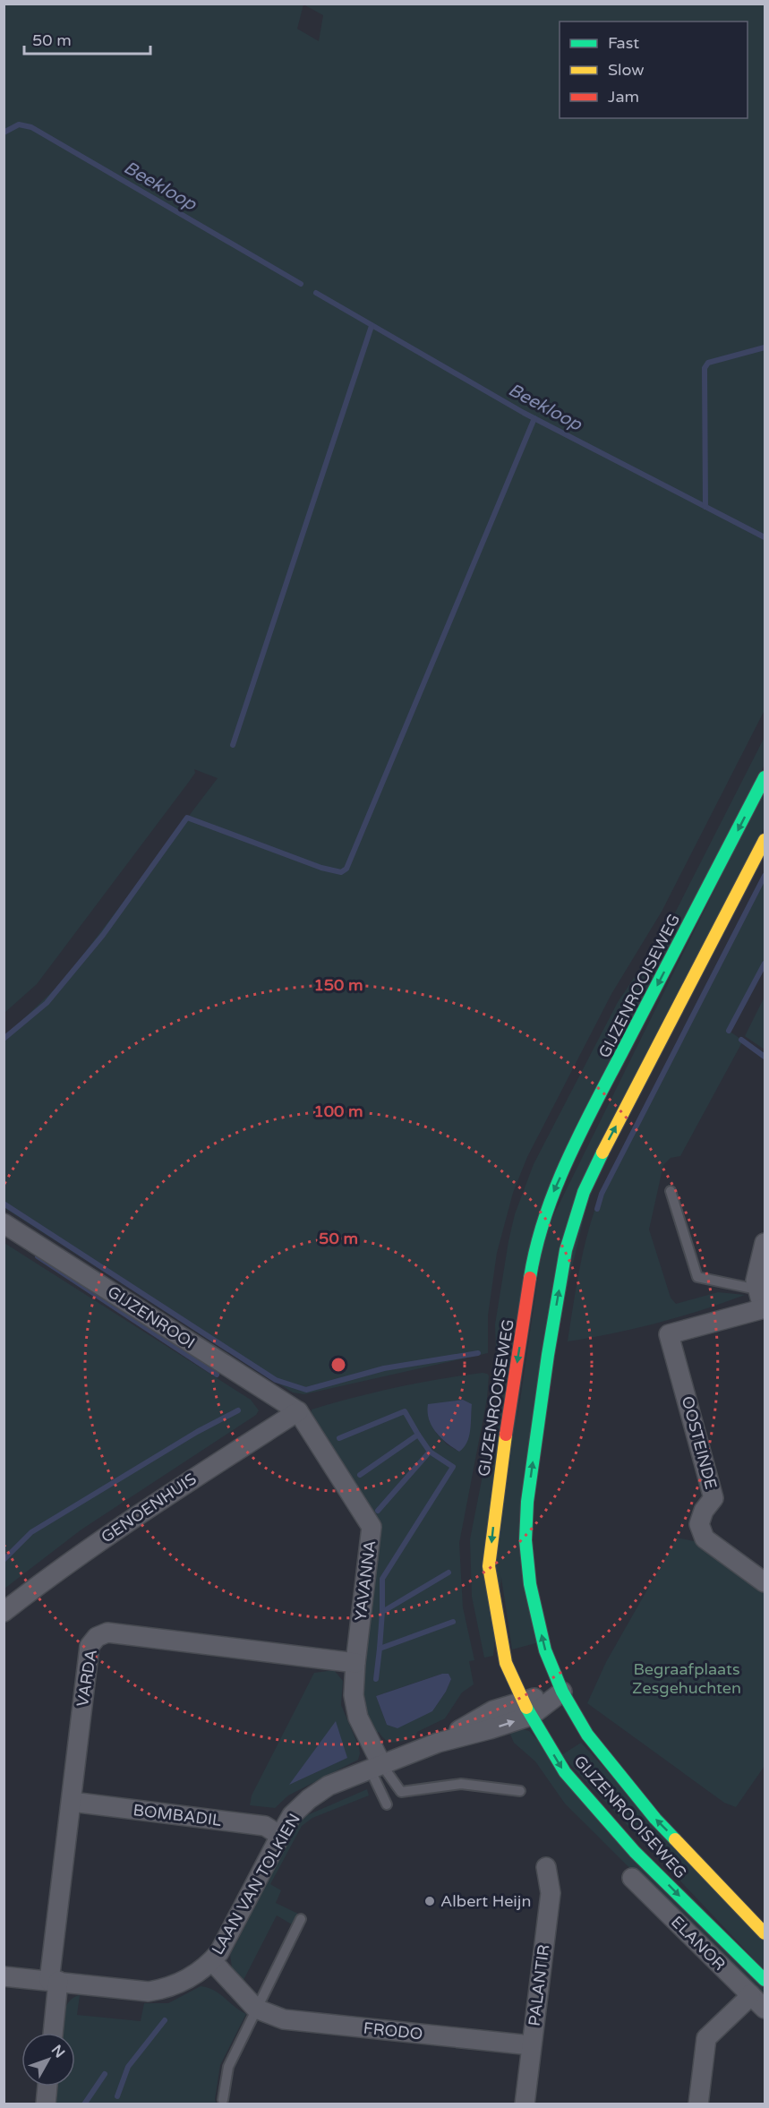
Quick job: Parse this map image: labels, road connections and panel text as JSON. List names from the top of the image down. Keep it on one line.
{"streets":{"main road":["GIJZENROOISEWEG"],"street":["GIJZENROOI","OOSTEINDE","GENOENHUIS","YAVANNA","VARDA","BOMBADIL","LAAN VAN TOLKIEN","ELANOR","PALANTIR","FRODO"]},"crossings":[["GIJZENROOISEWEG","LAAN VAN TOLKIEN"],["GIJZENROOI","GENOENHUIS"],["GIJZENROOI","YAVANNA"],["GENOENHUIS","YAVANNA"],["YAVANNA","VARDA"],["YAVANNA","LAAN VAN TOLKIEN"],["VARDA","BOMBADIL"],["VARDA","LAAN VAN TOLKIEN"],["BOMBADIL","LAAN VAN TOLKIEN"],["LAAN VAN TOLKIEN","FRODO"],["PALANTIR","FRODO"]],"water":["Beekloop"],"parks":["Begraafplaats Zesgehuchten"],"places":["Albert Heijn"],"legend":["Fast","Slow","Jam"],"scale_bar":"50 m","north":"top right","rings":["150 m","100 m","50 m"]}
